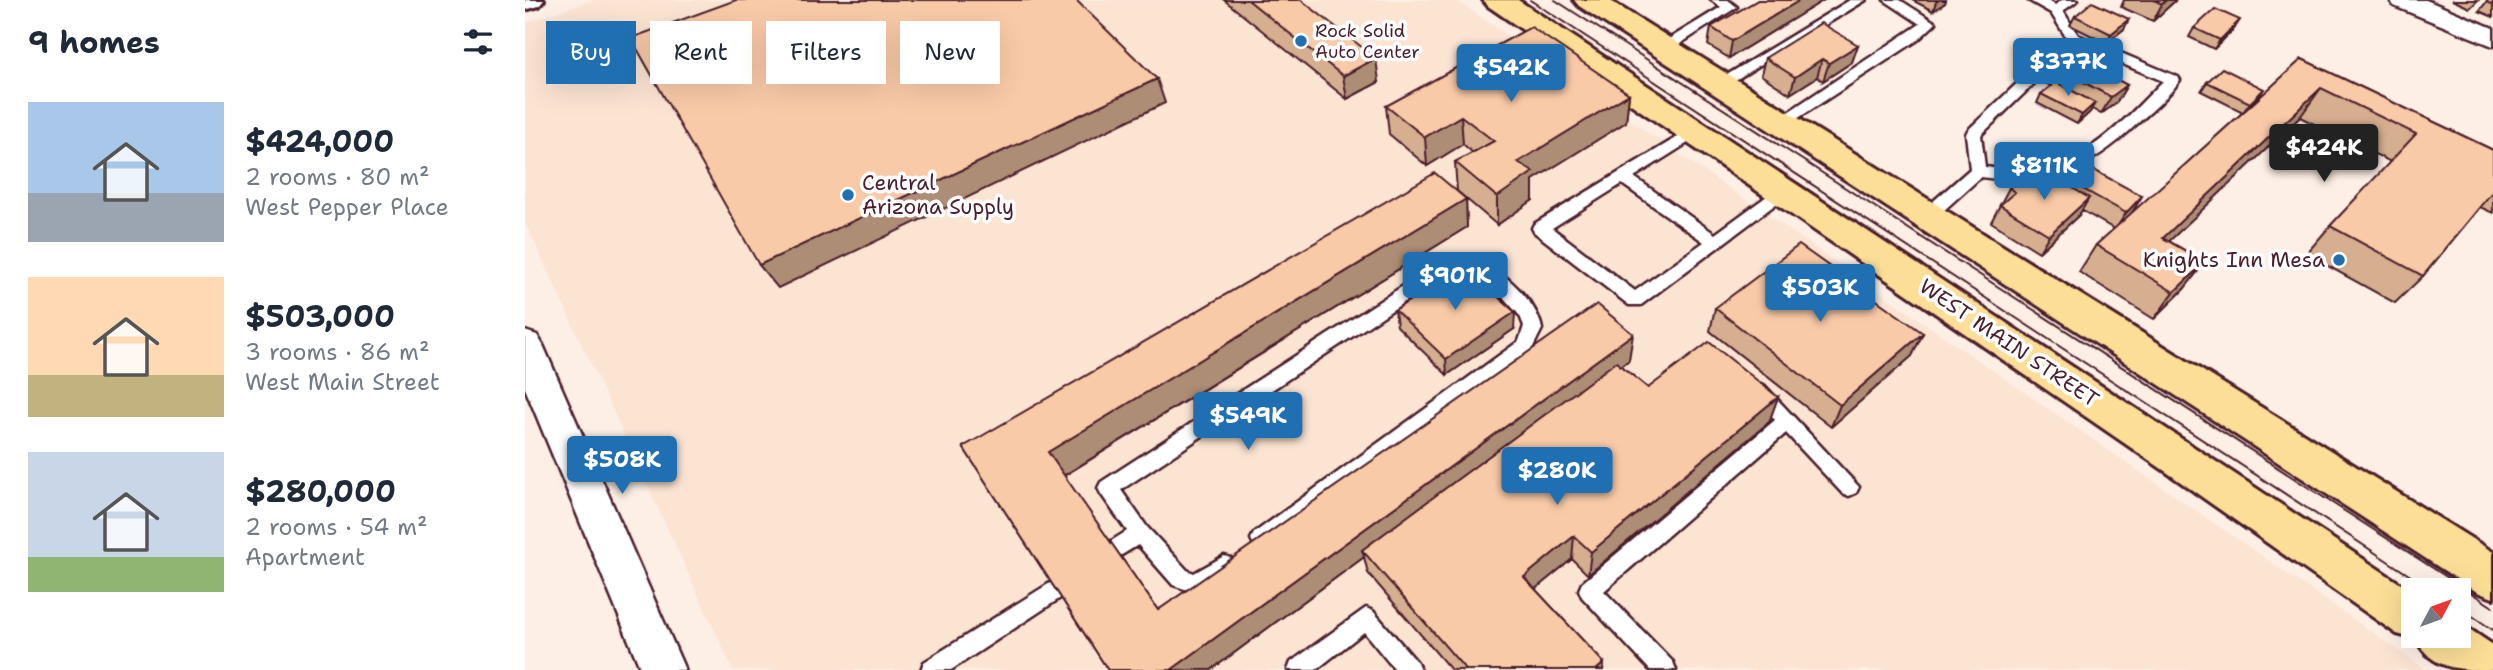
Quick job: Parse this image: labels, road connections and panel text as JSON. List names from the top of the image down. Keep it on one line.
{"streets":{"main road":["WEST MAIN STREET"]},"places":["Rock Solid Auto Center","Central Arizona Supply","Knights Inn Mesa"],"north":"top right","page":{"heading":"9 homes","chip":["Buy","Rent","Filters","New"],"price":["$377K","$542K","$424K","$811K","$901K","$503K","$549K","$508K","$280K"],"list":[{"name":"$424,000","note":"2 rooms · 80 m² · West Pepper Place"},{"name":"$503,000","note":"3 rooms · 86 m² · West Main Street"},{"name":"$280,000","note":"2 rooms · 54 m² · Apartment"}]}}
